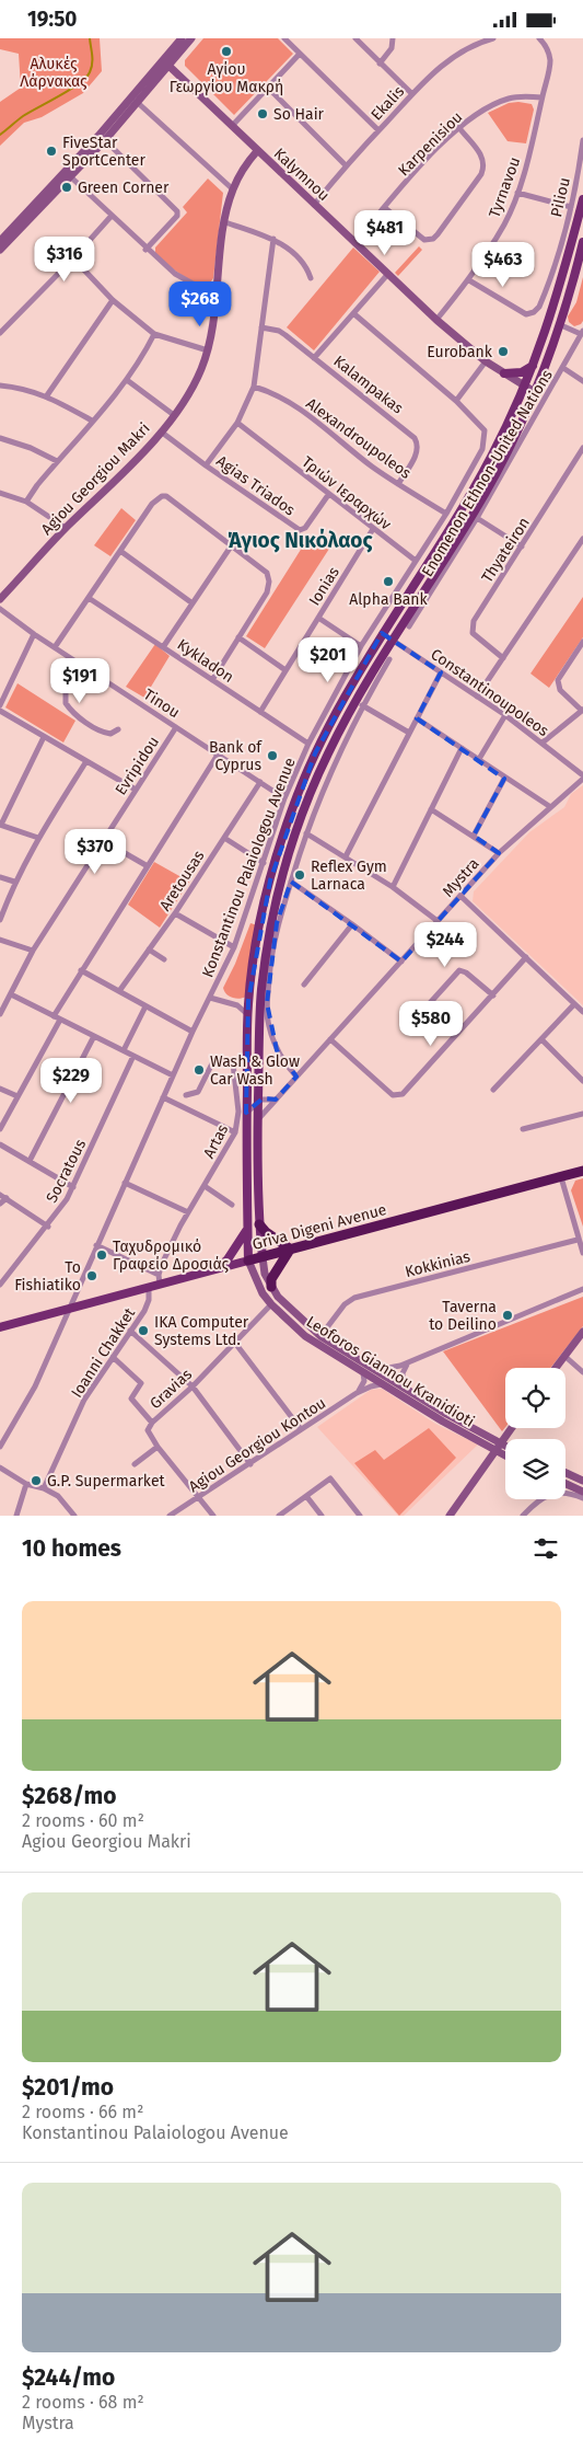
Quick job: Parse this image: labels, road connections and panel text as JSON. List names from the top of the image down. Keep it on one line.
{"streets":{"highway":["Griva Digeni Avenue"],"main road":["Kalymnou","Agiou Georgiou Makri","Leoforos Giannou Kranidioti"],"street":["Ekalis","Karpenisiou","Tyrnavou","Piliou","Kalampakas","Alexandroupoleos","Enomenon Ethnon-United Nations","Agias Triados","Τριών Ιεραρχών","Thyateiron","Ionias","Kykladon","Constantinoupoleos","Tinou","Evripidou","Konstantinou Palaiologou Avenue","Mystra","Aretousas","Artas","Socratous","Kokkinias","Ioanni Chakket","Gravias","Agiou Georgiou Kontou"]},"crossings":[["Ekalis","Kalymnou"],["Karpenisiou","Kalymnou"],["Karpenisiou","Tyrnavou"],["Kalymnou","Tyrnavou"],["Kalymnou","Agiou Georgiou Makri"],["Tyrnavou","Piliou"],["Kalampakas","Alexandroupoleos"],["Alexandroupoleos","Konstantinou Palaiologou Avenue"],["Agiou Georgiou Makri","Agias Triados"],["Agias Triados","Τριών Ιεραρχών"],["Τριών Ιεραρχών","Ionias"],["Τριών Ιεραρχών","Konstantinou Palaiologou Avenue"],["Ionias","Kykladon"],["Kykladon","Konstantinou Palaiologou Avenue"],["Constantinoupoleos","Mystra"],["Tinou","Evripidou"],["Tinou","Konstantinou Palaiologou Avenue"],["Tinou","Aretousas"],["Konstantinou Palaiologou Avenue","Griva Digeni Avenue"],["Griva Digeni Avenue","Ioanni Chakket"],["Griva Digeni Avenue","Leoforos Giannou Kranidioti"],["Kokkinias","Leoforos Giannou Kranidioti"],["Leoforos Giannou Kranidioti","Gravias"],["Leoforos Giannou Kranidioti","Agiou Georgiou Kontou"],["Gravias","Agiou Georgiou Kontou"]],"districts":["Άγιος Νικόλαος"],"parks":["Αλυκές Λάρνακας"],"places":["Αγίου Γεωργίου Μακρή","So Hair","FiveStar SportCenter","Green Corner","Eurobank","Alpha Bank","Bank of Cyprus","Reflex Gym Larnaca","Wash & Glow Car Wash","Ταχυδρομικό Γραφείο Δροσιάς","To Fishiatiko","Taverna to Deilino","IKA Computer Systems Ltd.","G.P. Supermarket"],"page":{"status":"19:50","price":["$481","$316","$463","$268","$201","$191","$370","$244","$580","$229"],"heading":"10 homes","list":[{"name":"$268/mo","note":"2 rooms · 60 m² · Agiou Georgiou Makri"},{"name":"$201/mo","note":"2 rooms · 66 m² · Konstantinou Palaiologou Avenue"},{"name":"$244/mo","note":"2 rooms · 68 m² · Mystra"}]}}
